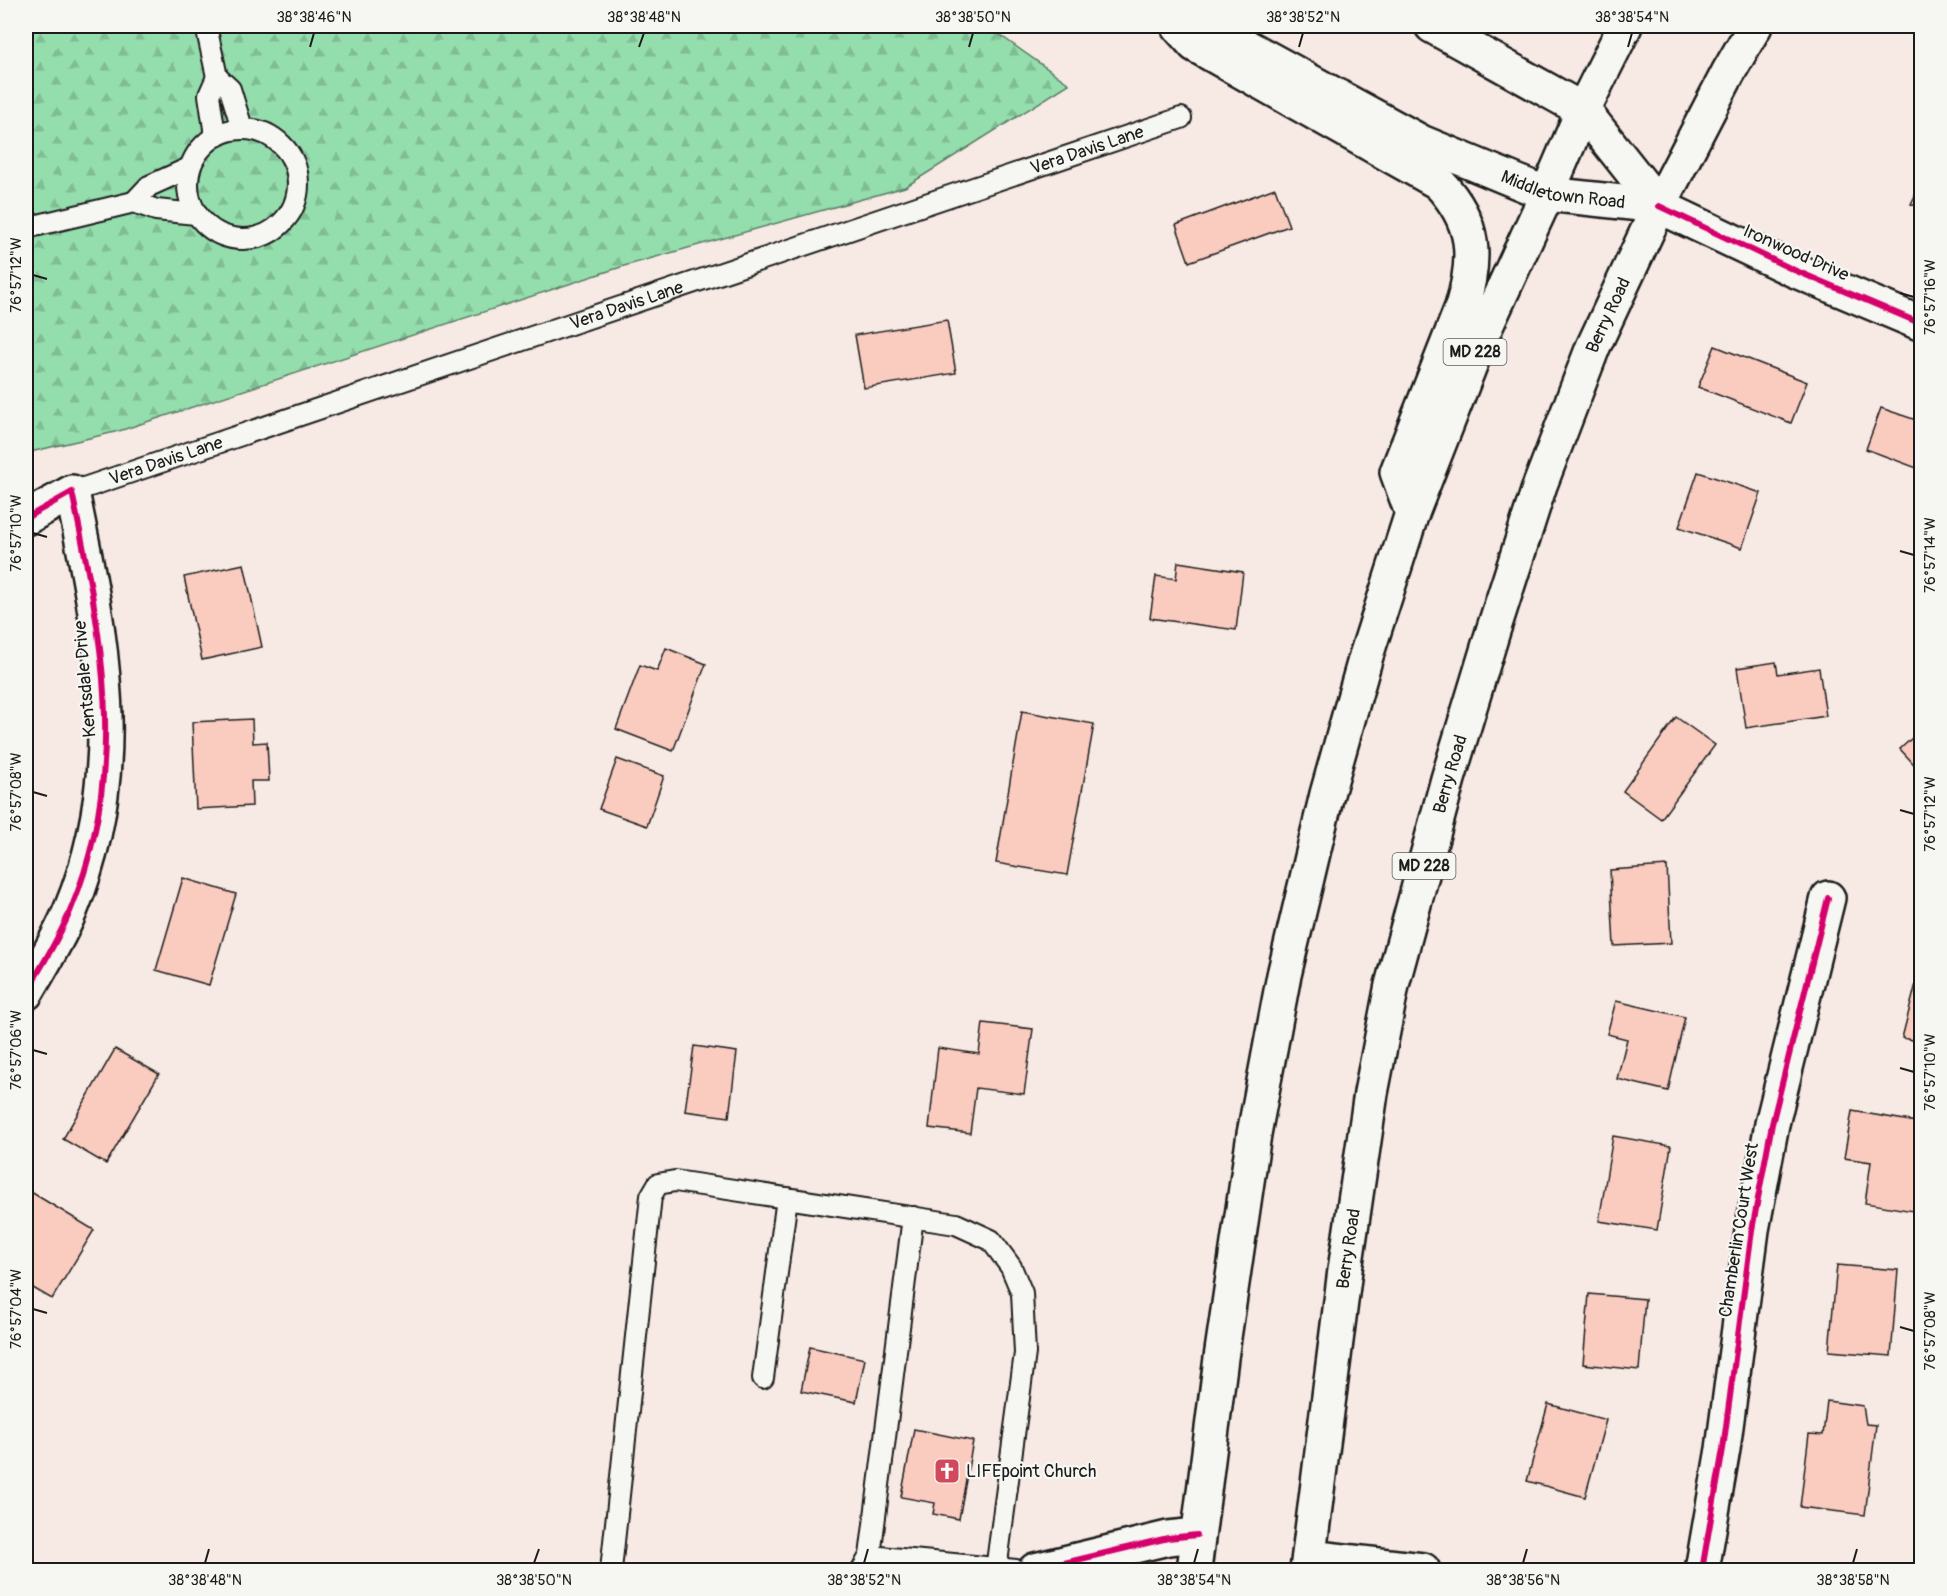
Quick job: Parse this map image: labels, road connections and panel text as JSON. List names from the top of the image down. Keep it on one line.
{"streets":{"main road":["Middletown Road","Ironwood Drive","Berry Road","MD 228","Kentsdale Drive","Chamberlin Court West"],"lane":["Vera Davis Lane"]},"crossings":[["Vera Davis Lane","Kentsdale Drive"],["Middletown Road","Ironwood Drive"],["Middletown Road","Berry Road"],["Middletown Road","MD 228"],["Ironwood Drive","Berry Road"]],"places":{"church":["LIFEpoint Church"]},"coordinates":["38°38'46\"N","38°38'48\"N","38°38'50\"N","38°38'52\"N","38°38'54\"N","76°57'12\"W","76°57'16\"W","76°57'10\"W","76°57'14\"W","76°57'08\"W","76°57'06\"W","76°57'04\"W","38°38'56\"N","38°38'58\"N"]}
